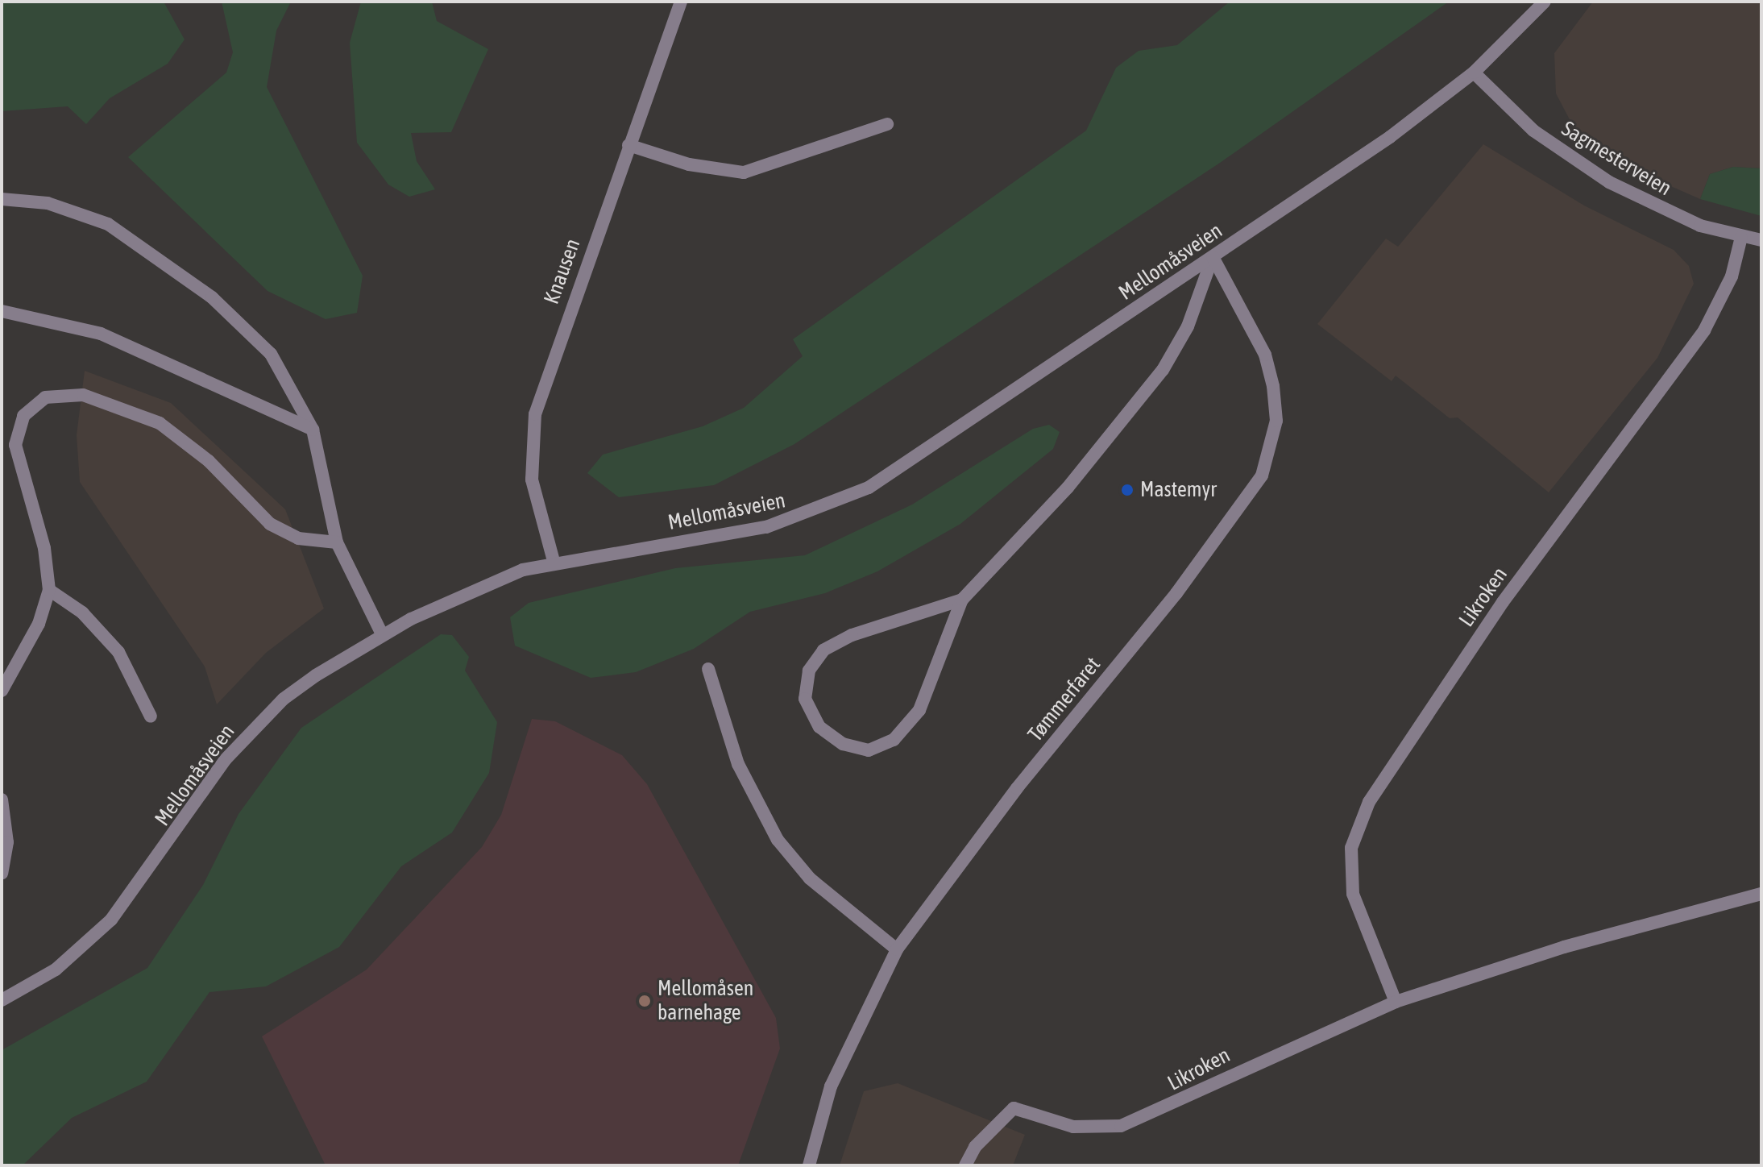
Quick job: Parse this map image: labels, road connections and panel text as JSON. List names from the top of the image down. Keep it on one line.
{"streets":{"street":["Sagmesterveien","Mellomåsveien","Knausen","Likroken","Tømmerfaret"]},"crossings":[["Sagmesterveien","Mellomåsveien"],["Sagmesterveien","Likroken"],["Mellomåsveien","Knausen"],["Mellomåsveien","Tømmerfaret"]],"places":["Mastemyr","Mellomåsen barnehage"]}
